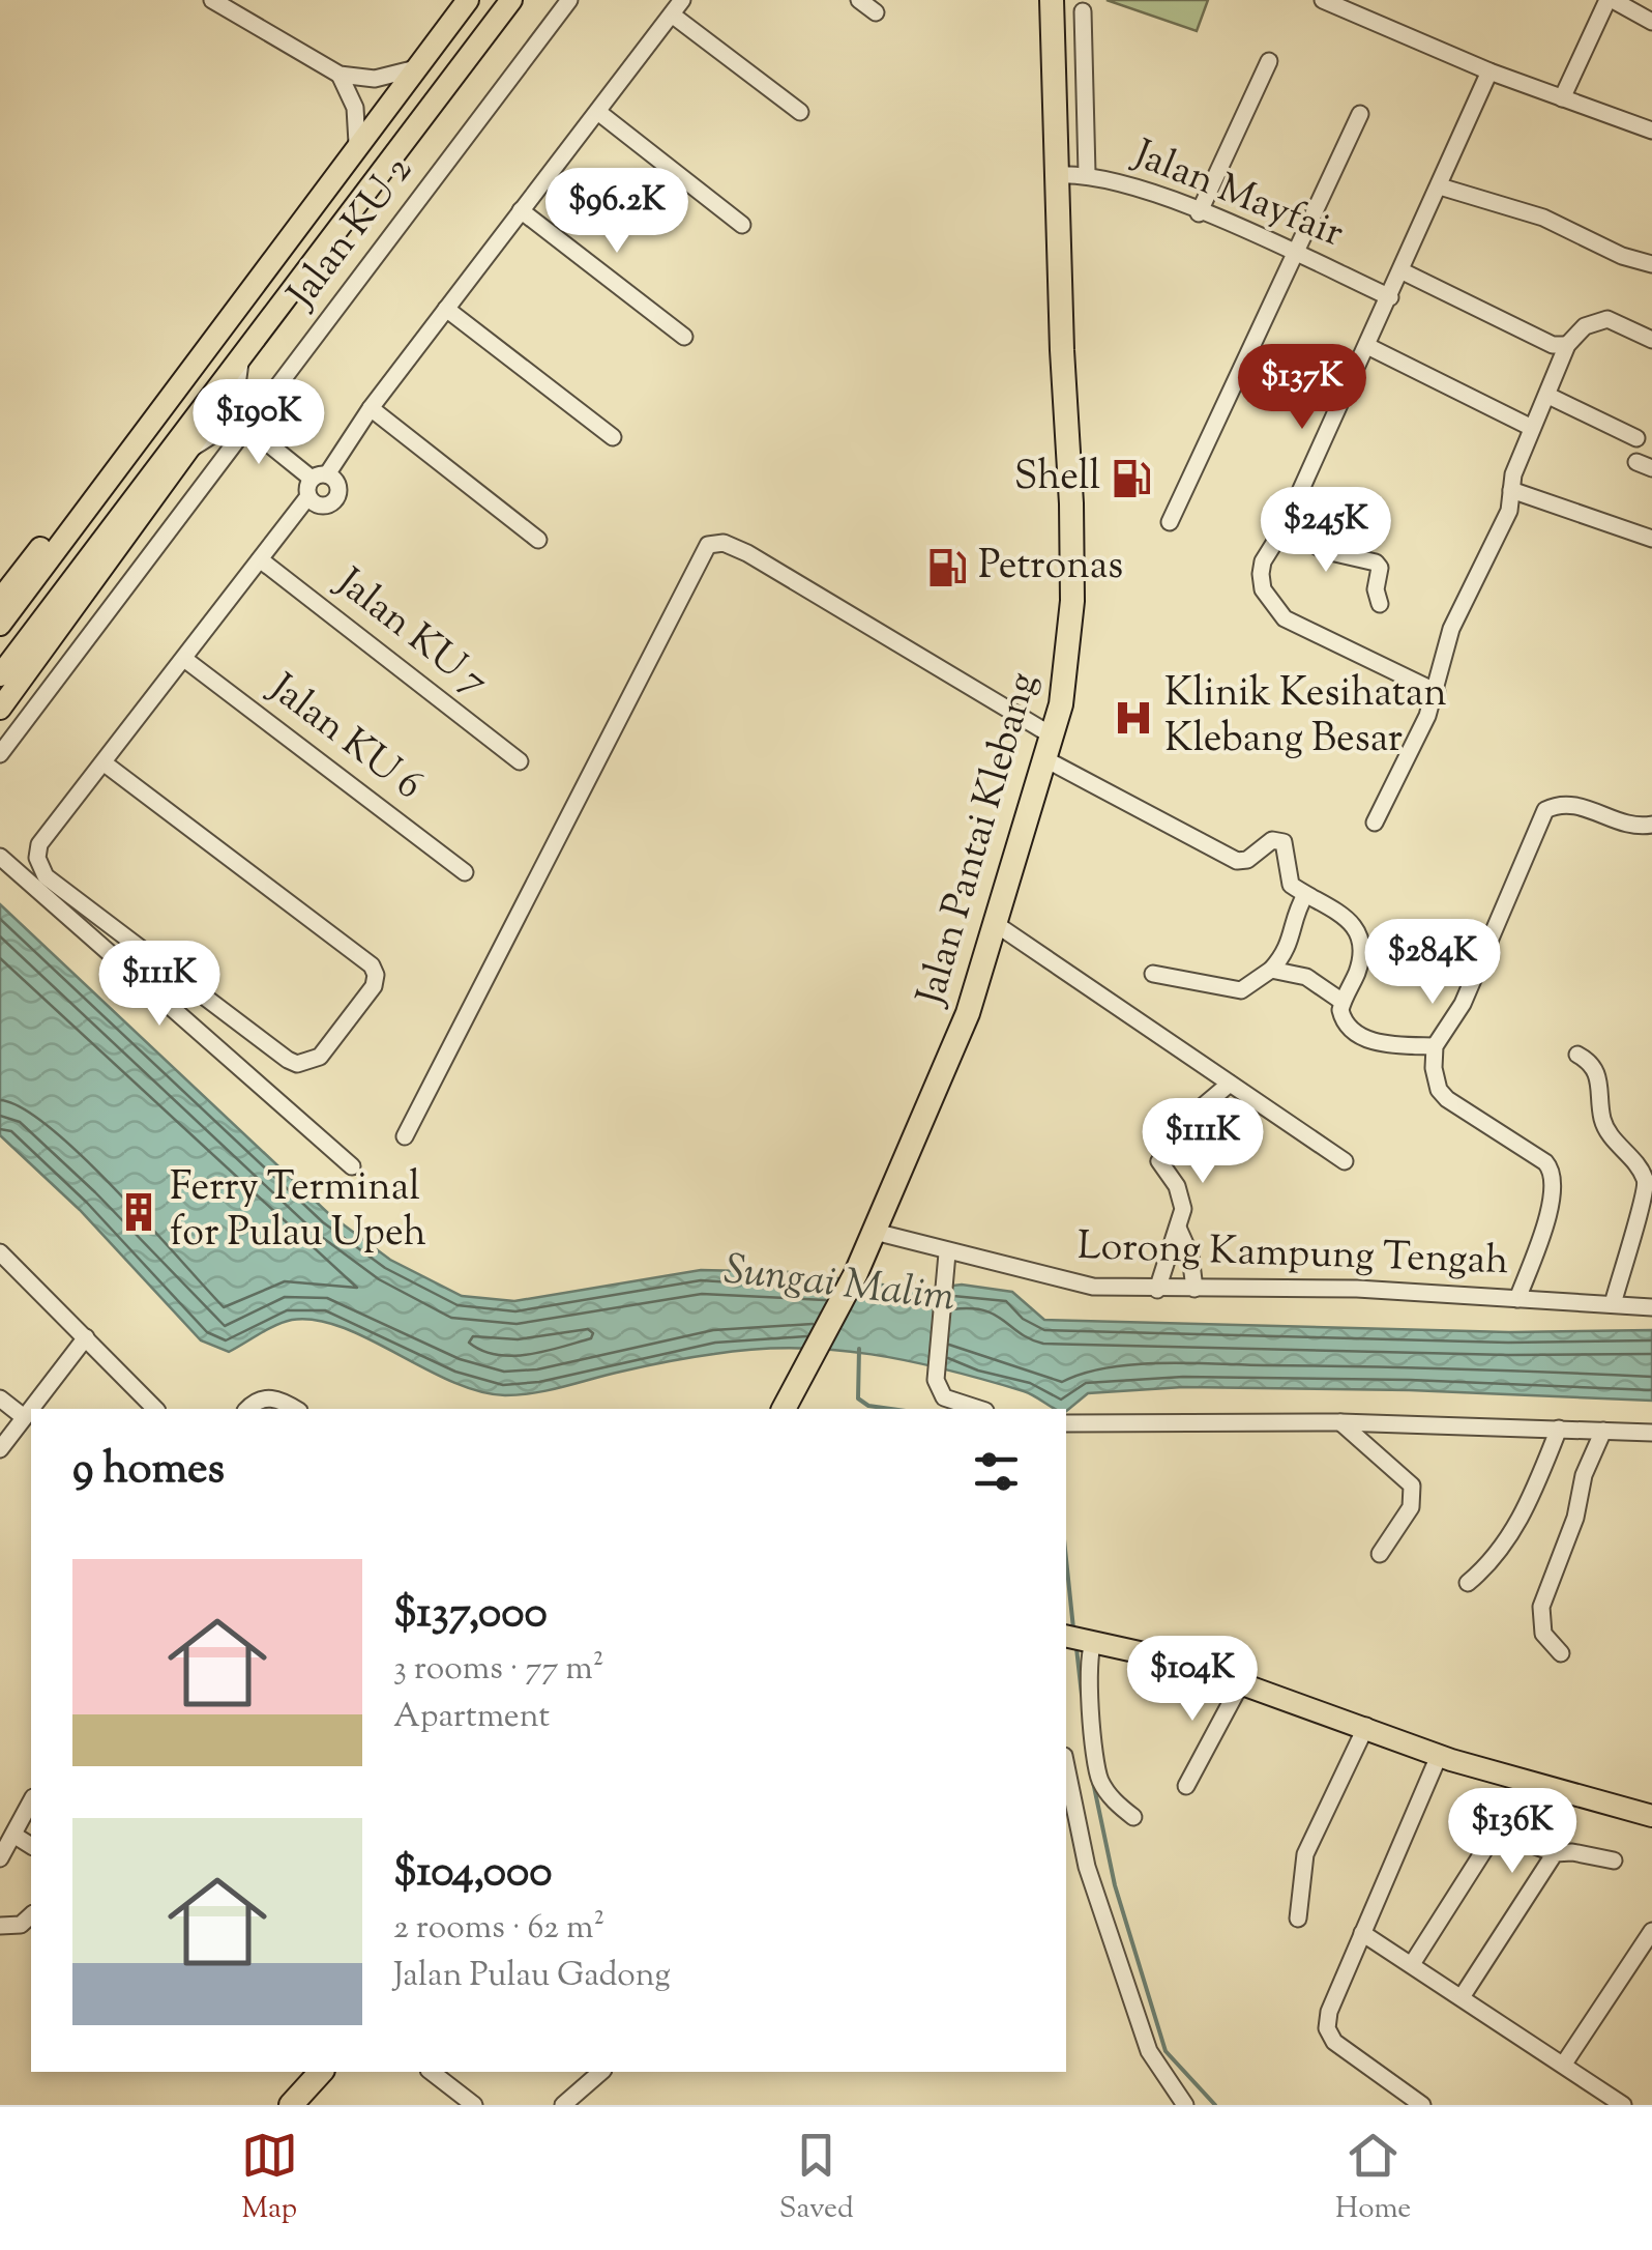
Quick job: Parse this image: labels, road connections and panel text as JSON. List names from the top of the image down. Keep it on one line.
{"streets":{"highway":["Jalan Pantai Klebang"],"street":["Jalan Mayfair","Jalan KU 2","Jalan KU 7","Jalan KU 6","Lorong Kampung Tengah"]},"crossings":[["Jalan Mayfair","Jalan Pantai Klebang"],["Jalan Pantai Klebang","Lorong Kampung Tengah"]],"water":["Sungai Malim"],"places":{"fuel station":["Shell","Petronas"],"hospital":["Klinik Kesihatan Klebang Besar"],"building":["Ferry Terminal for Pulau Upeh"]},"page":{"price":["$96.2K","$137K","$190K","$245K","$284K","$111K","$111K","$104K","$136K"],"heading":"9 homes","list":[{"name":"$137,000","note":"3 rooms · 77 m² · Apartment"},{"name":"$104,000","note":"2 rooms · 62 m² · Jalan Pulau Gadong"}],"tabs":["Map","Saved","Home"]}}
